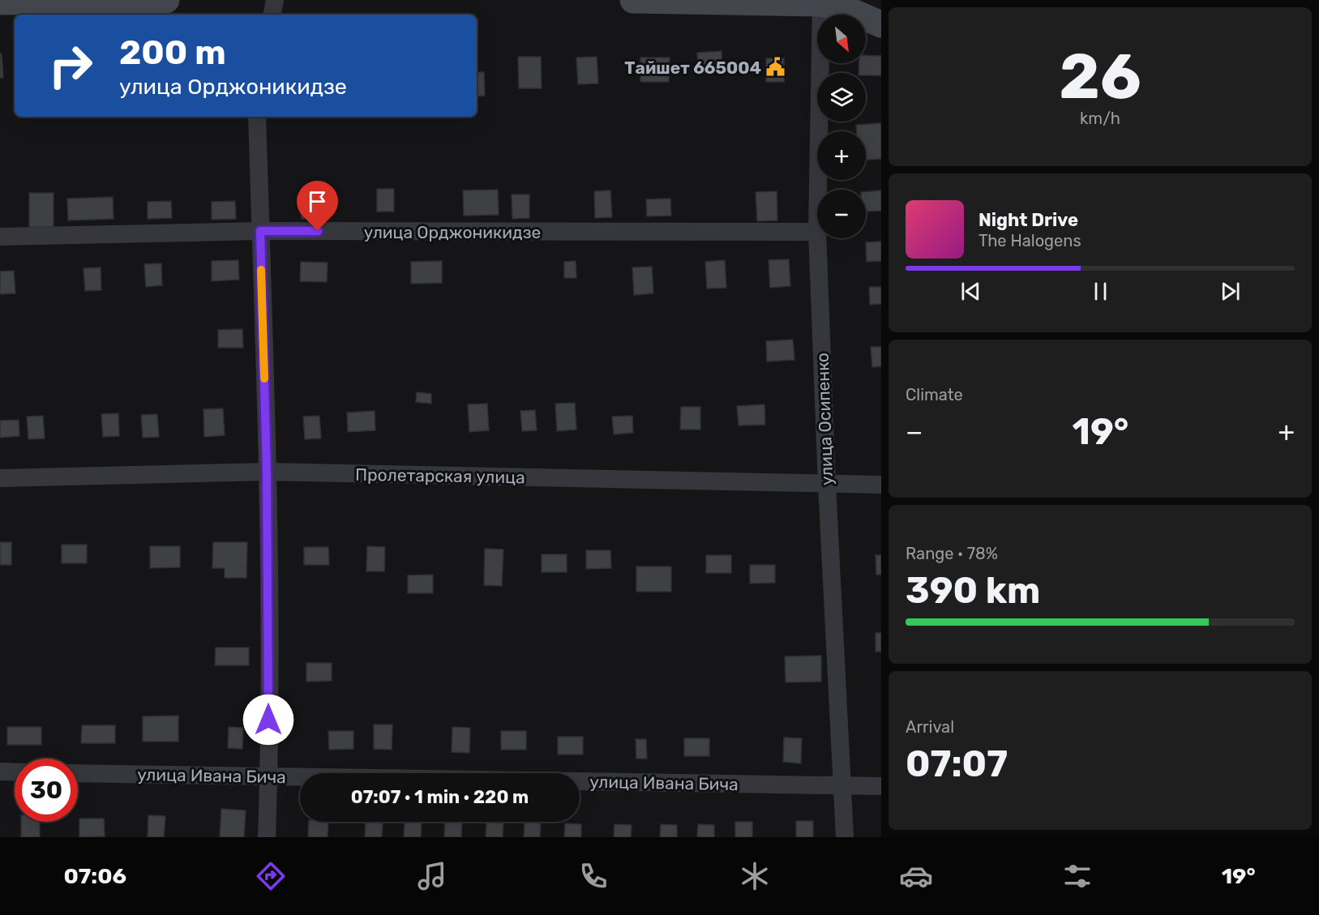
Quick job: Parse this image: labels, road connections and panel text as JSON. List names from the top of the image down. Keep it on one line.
{"streets":{"street":["улица Орджоникидзе","улица Осипенко","Пролетарская улица","улица Ивана Бича"]},"crossings":[["улица Осипенко","Пролетарская улица"],["улица Осипенко","улица Ивана Бича"]],"places":{"public building":["Тайшет 665004"]},"north":"bottom right","page":{"tile":[["26","km/h"],"Climate",["Range · 78%","390 km"],["Arrival","07:07"]],"map_buttons":["+","−"],"turn":["200 m","улица Орджоникидзе"],"song":["Night Drive","The Halogens"],"heat":["−","19°","+"],"limit":"30","trip":"07:07 · 1 min · 220 m","tabs":["07:06","19°"]}}
